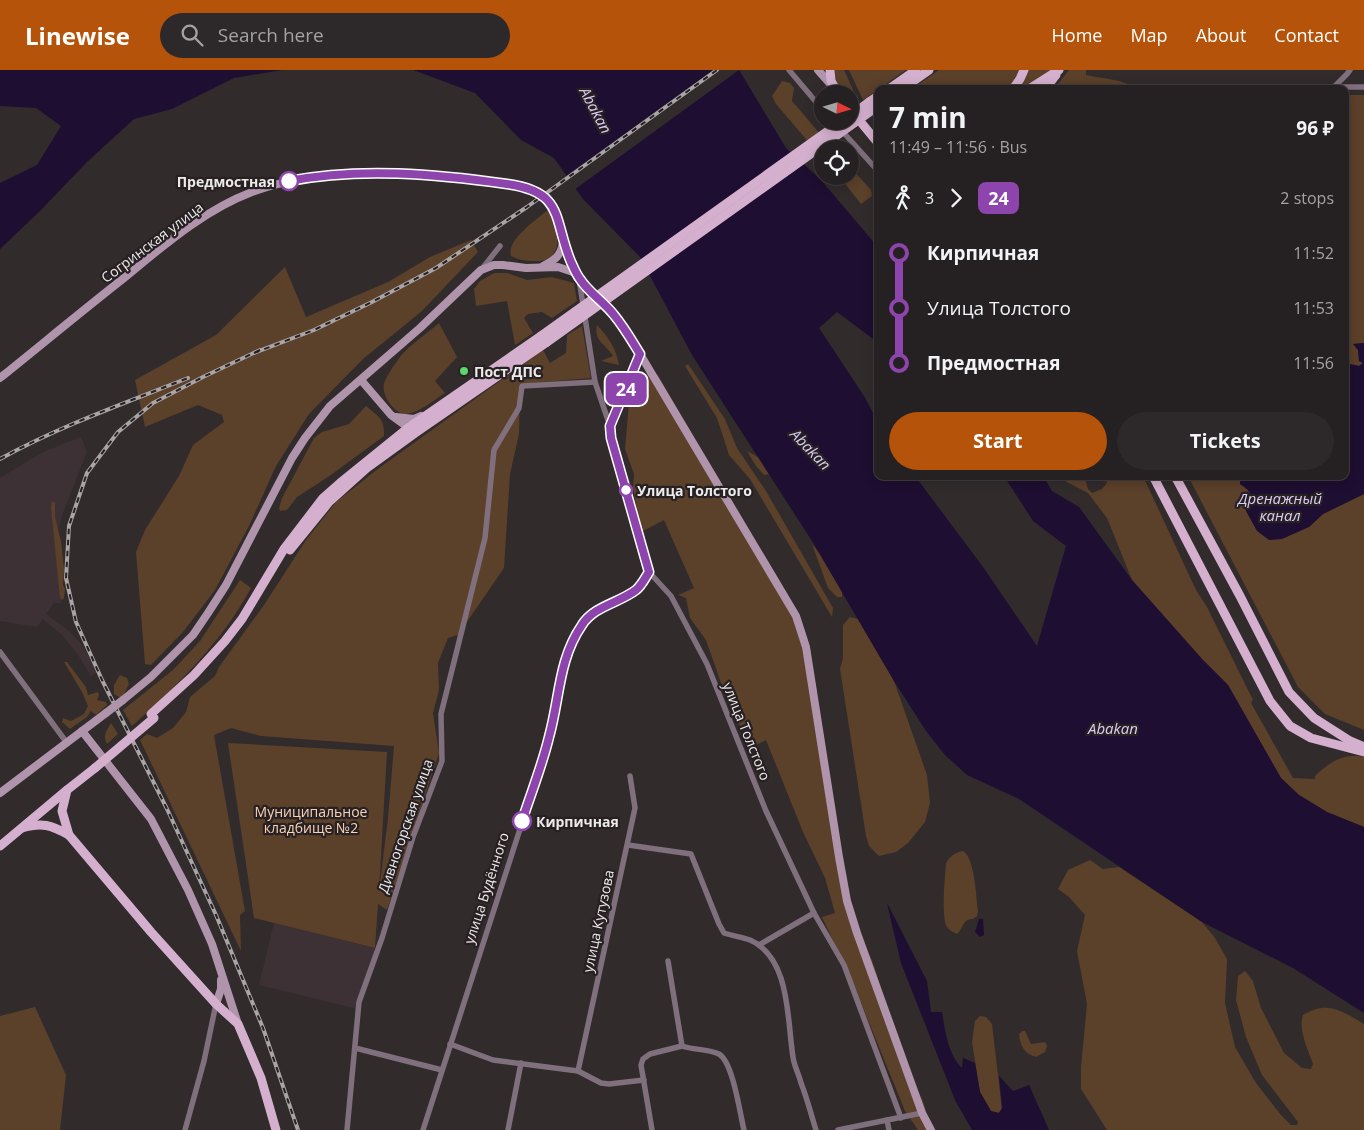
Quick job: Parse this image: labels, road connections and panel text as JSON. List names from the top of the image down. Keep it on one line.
{"streets":{"street":["Согринская улица","улица Толстого","Дивногорская улица","улица Будённого","улица Кутузова"]},"crossings":[["улица Толстого","Дивногорская улица"],["улица Толстого","улица Будённого"]],"water":["Abakan","Дренажный канал"],"parks":["Муниципальное кладбище №2"],"places":["Предмостная","Пост ДПС","Улица Толстого","Кирпичная"],"lines":["bus line 24"],"north":"right","page":{"header":"Linewise","search":"Search here","nav":["Home","Map","About","Contact"],"on_map":"24","heading":["7 min","11:49 – 11:56 · Bus","96 ₽"],"legs":["3","24","2 stops"],"list":[{"name":"Кирпичная","value":"11:52"},{"name":"Улица Толстого","value":"11:53"},{"name":"Предмостная","value":"11:56"}],"buttons":["Start","Tickets"]}}
